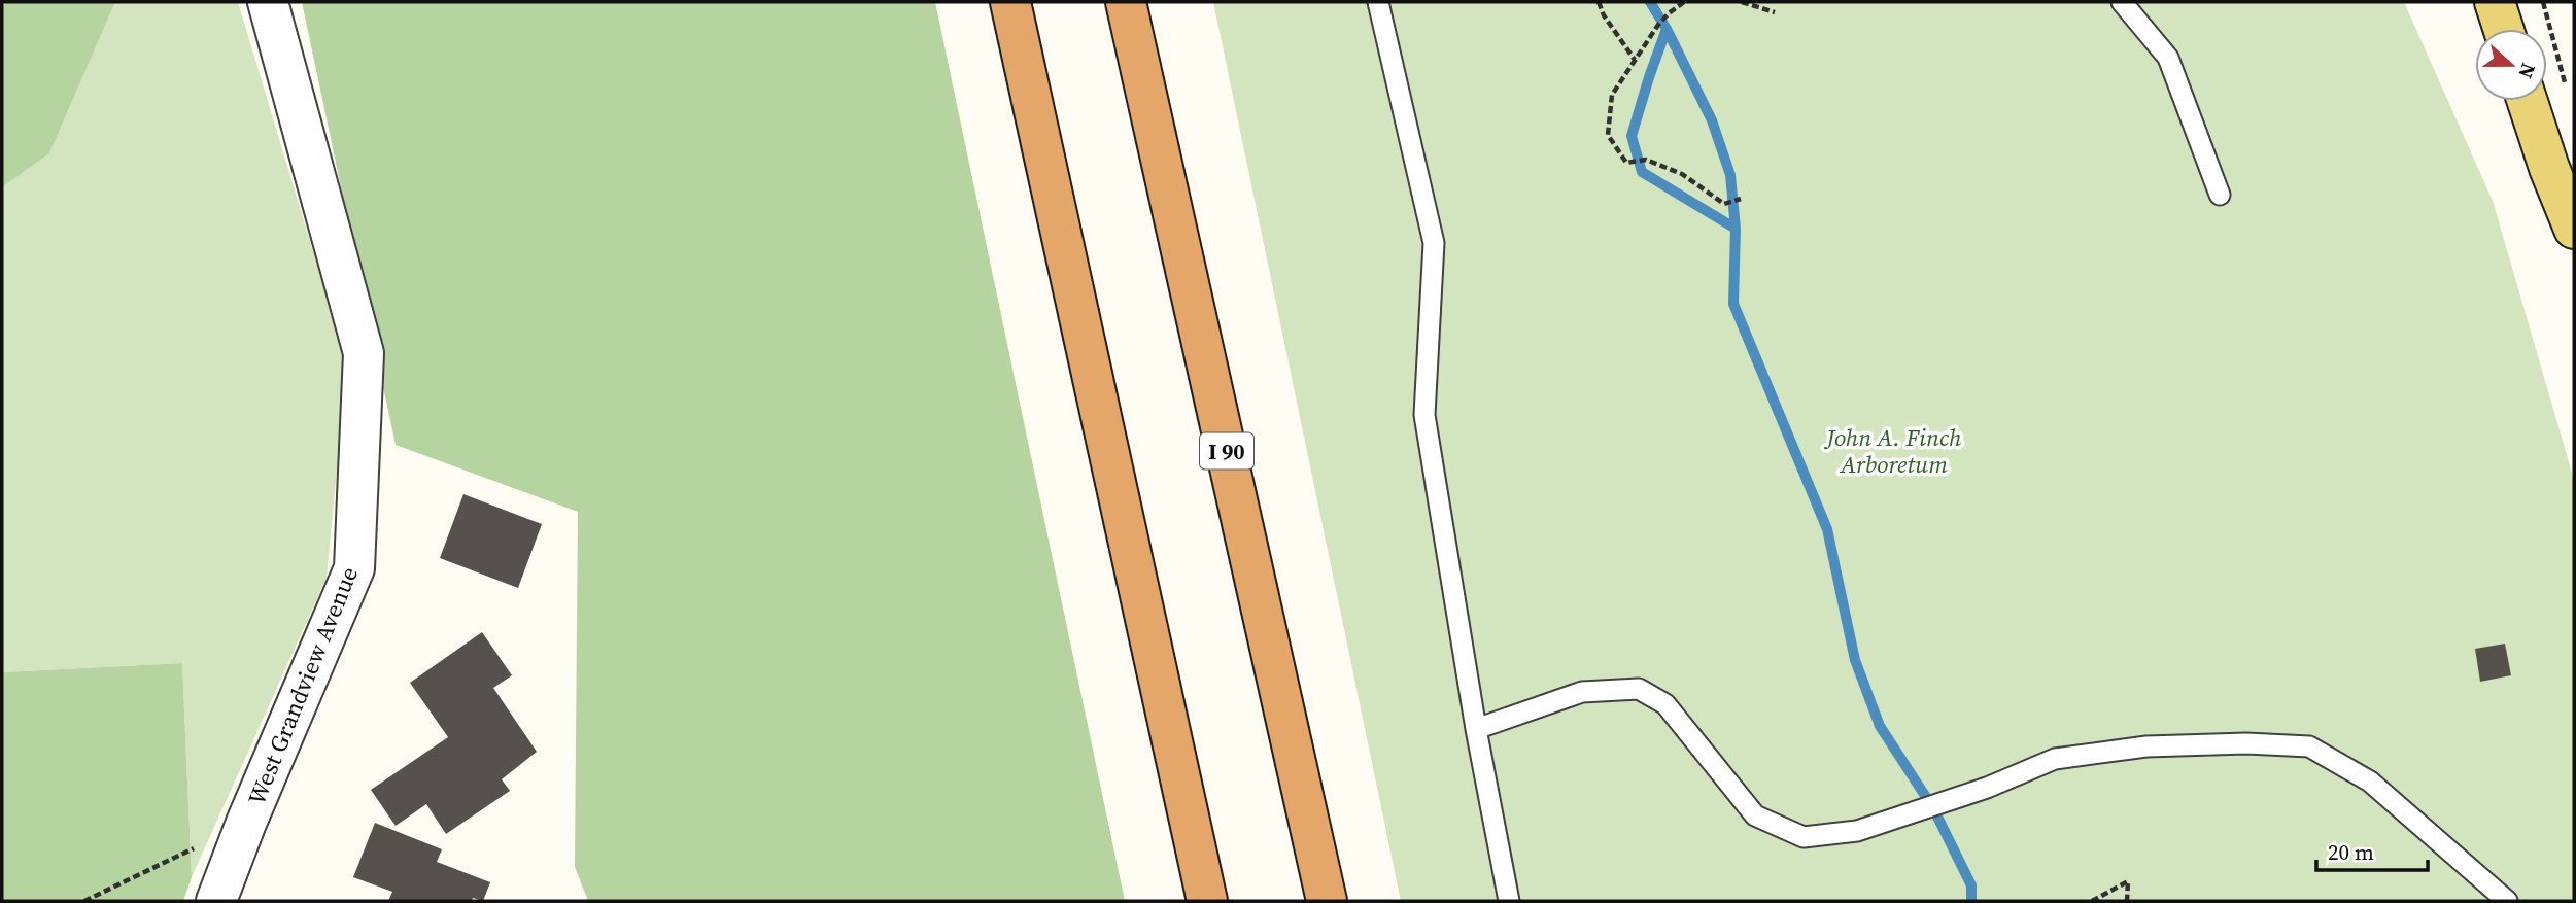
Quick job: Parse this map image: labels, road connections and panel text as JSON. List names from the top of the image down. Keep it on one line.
{"streets":{"highway":["I 90"],"street":["West Grandview Avenue"]},"parks":["John A. Finch Arboretum"],"scale_bar":"20 m","north":"right"}
